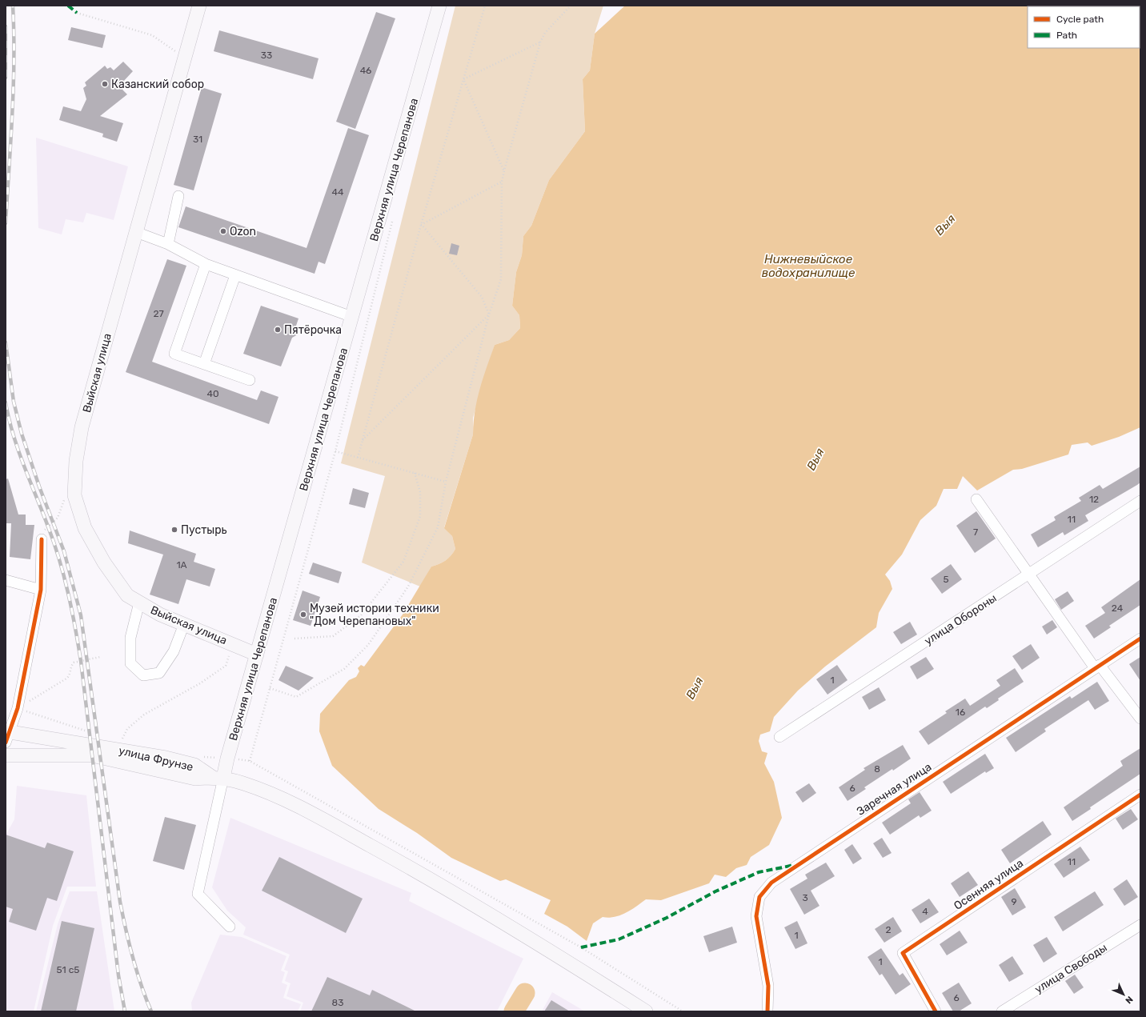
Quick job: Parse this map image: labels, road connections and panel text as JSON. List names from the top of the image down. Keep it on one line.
{"streets":{"main road":["Верхняя улица Черепанова","Выйская улица","улица Фрунзе"],"street":["улица Обороны","Заречная улица","Осенняя улица","улица Свободы"]},"crossings":[["Верхняя улица Черепанова","Выйская улица"],["Верхняя улица Черепанова","улица Фрунзе"]],"water":["Выя","Нижневыйское водохранилище"],"places":["Казанский собор","Ozon","Пятёрочка","Пустырь","Музей истории техники \"Дом Черепановых\""],"house_numbers":["33","46","31","44","27","40","12","11","7","1А","5","24","1","16","8","6","11","3","9","4","2","1","1","51 с5","6","83"],"legend":["Cycle path","Path"],"north":"bottom right"}
